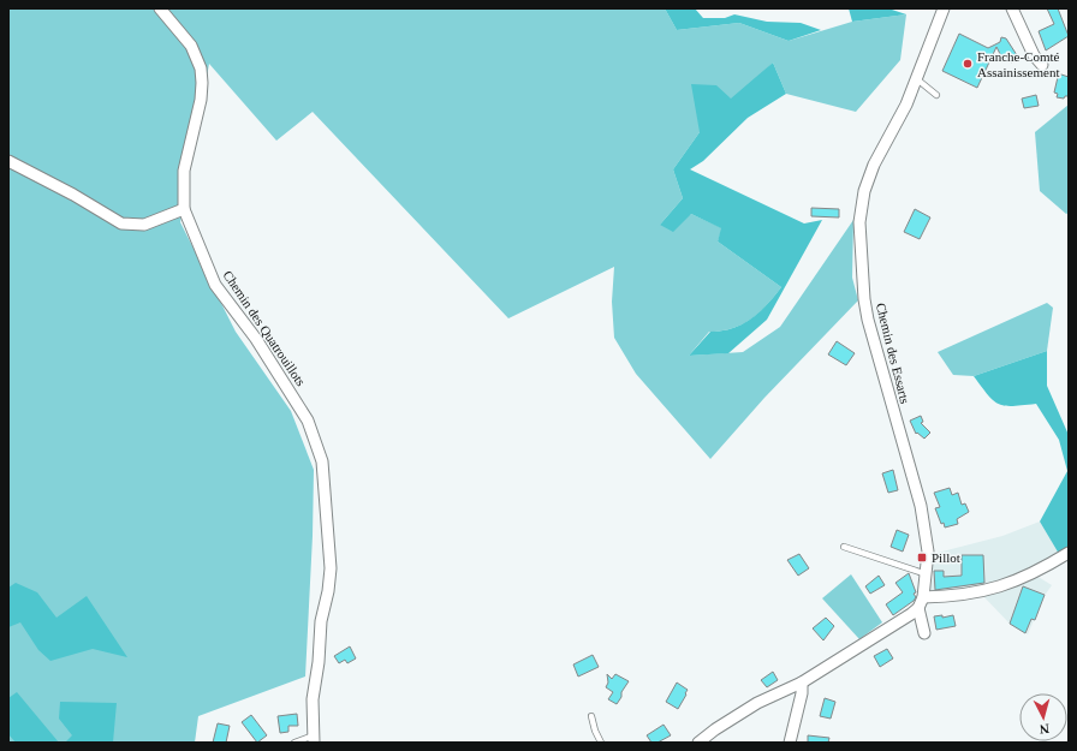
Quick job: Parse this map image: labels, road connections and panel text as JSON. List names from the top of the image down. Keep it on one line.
{"streets":{"street":["Chemin des Quatrouillots","Chemin des Essarts"]},"places":{"other":["Franche-Comté Assainissement"],"transit":["Pillot"]},"north":"bottom"}
